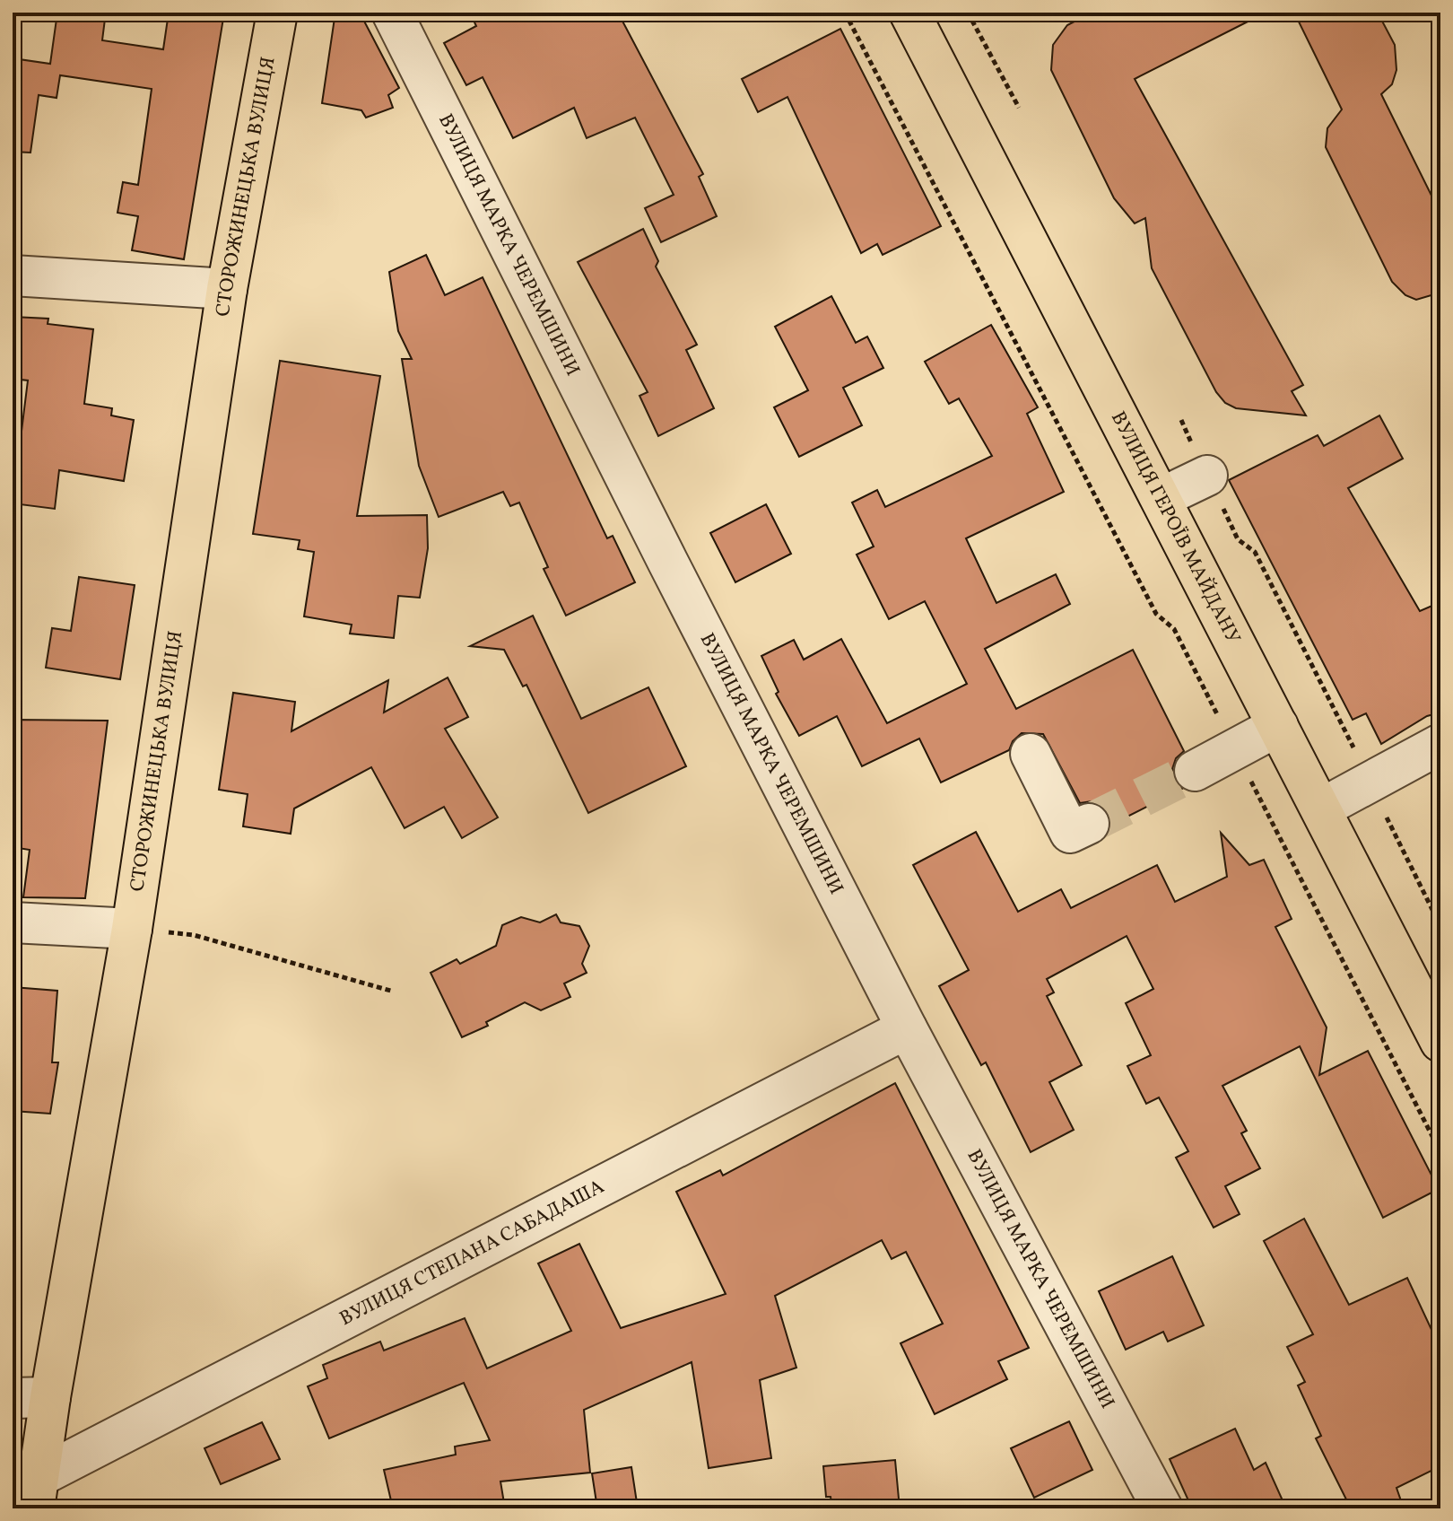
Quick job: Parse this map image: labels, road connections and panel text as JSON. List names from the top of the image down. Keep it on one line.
{"streets":{"main road":["СТОРОЖИНЕЦЬКА ВУЛИЦЯ","ВУЛИЦЯ ГЕРОЇВ МАЙДАНУ"],"street":["ВУЛИЦЯ МАРКА ЧЕРЕМШИНИ","ВУЛИЦЯ СТЕПАНА САБАДАША"]},"crossings":[["СТОРОЖИНЕЦЬКА ВУЛИЦЯ","ВУЛИЦЯ СТЕПАНА САБАДАША"],["ВУЛИЦЯ МАРКА ЧЕРЕМШИНИ","ВУЛИЦЯ СТЕПАНА САБАДАША"]]}
